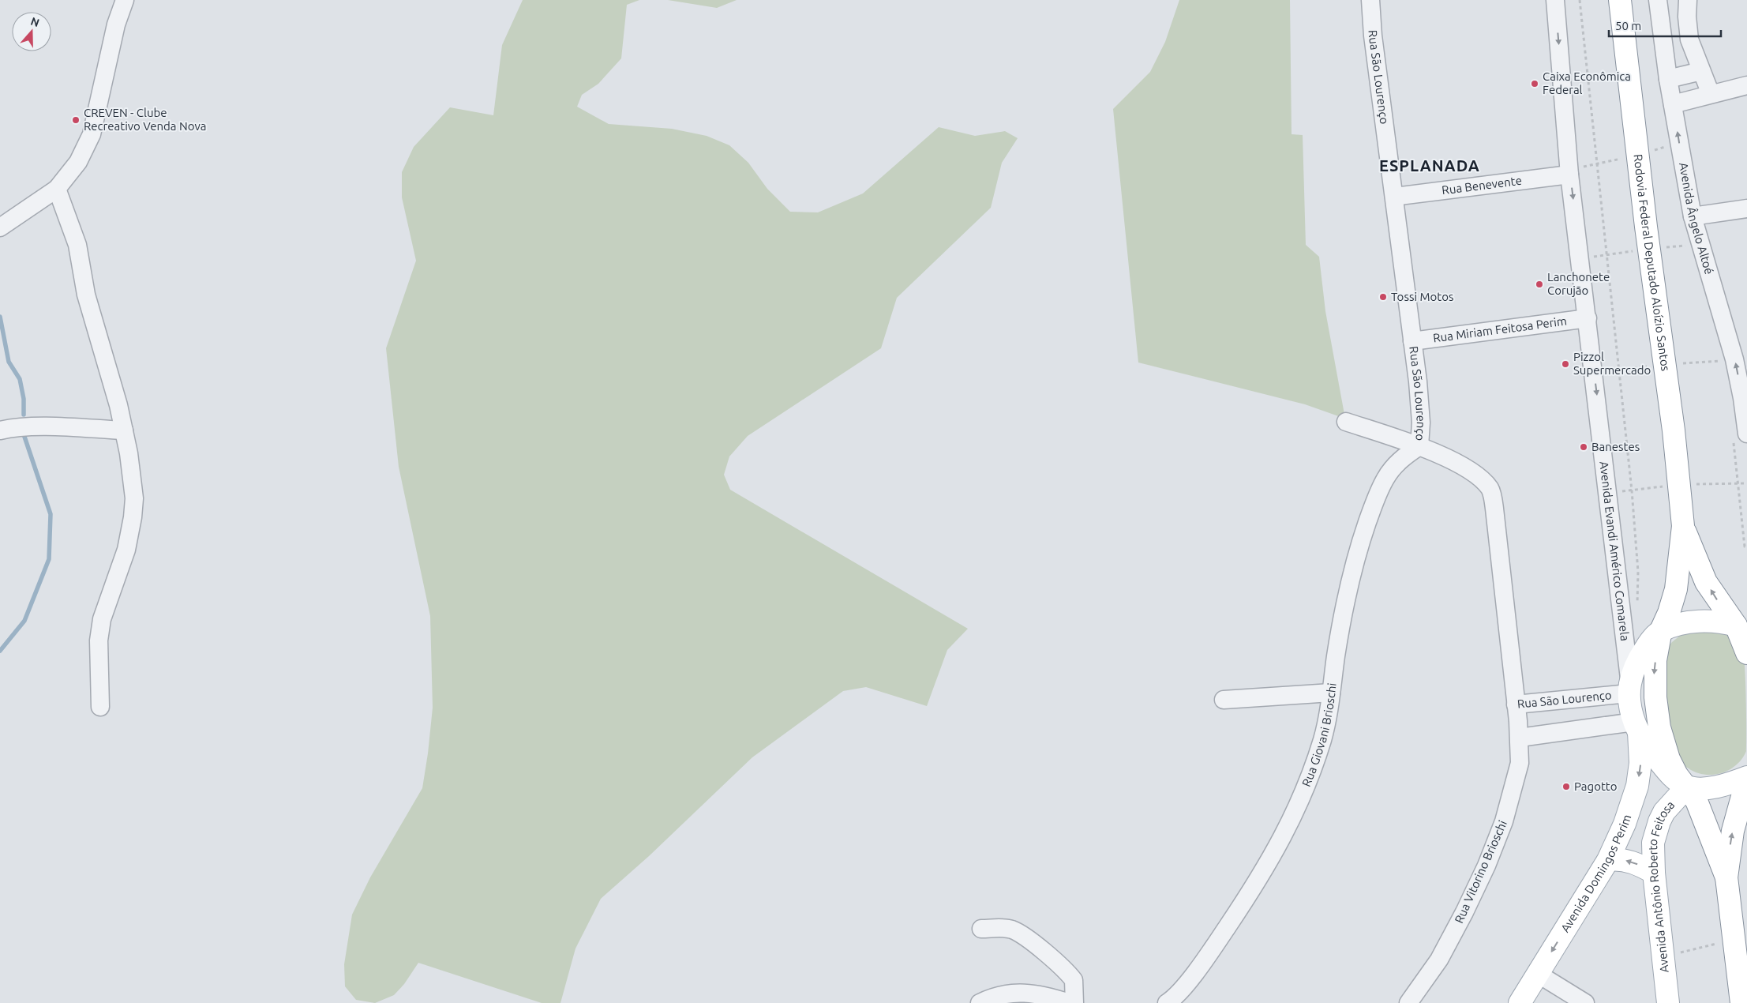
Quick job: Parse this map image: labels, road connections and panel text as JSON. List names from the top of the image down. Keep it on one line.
{"streets":{"main road":["Rodovia Federal Deputado Aloízio Santos","Avenida Domingos Perim","Avenida Antônio Roberto Feitosa"],"street":["Rua São Lourenço","Rua Benevente","Avenida Ângelo Altoé","Rua Miriam Feitosa Perim","Avenida Evandi Américo Comarela","Rua Giovani Brioschi","Rua Vitorino Brioschi"]},"crossings":[["Rua São Lourenço","Rua Benevente"],["Rua São Lourenço","Rua Miriam Feitosa Perim"],["Rua São Lourenço","Avenida Evandi Américo Comarela"],["Rua São Lourenço","Rua Giovani Brioschi"],["Rua São Lourenço","Rua Vitorino Brioschi"],["Rua São Lourenço","Avenida Domingos Perim"],["Rua Benevente","Avenida Evandi Américo Comarela"],["Rodovia Federal Deputado Aloízio Santos","Avenida Antônio Roberto Feitosa"],["Rua Miriam Feitosa Perim","Avenida Evandi Américo Comarela"],["Avenida Evandi Américo Comarela","Avenida Domingos Perim"]],"one_way":["Avenida Ângelo Altoé","Avenida Evandi Américo Comarela","Avenida Domingos Perim"],"districts":["ESPLANADA"],"places":["Caixa Econômica Federal","CREVEN - Clube Recreativo Venda Nova","Lanchonete Corujão","Tossi Motos","Pizzol Supermercado","Banestes","Pagotto"],"scale_bar":"50 m","north":"top"}
